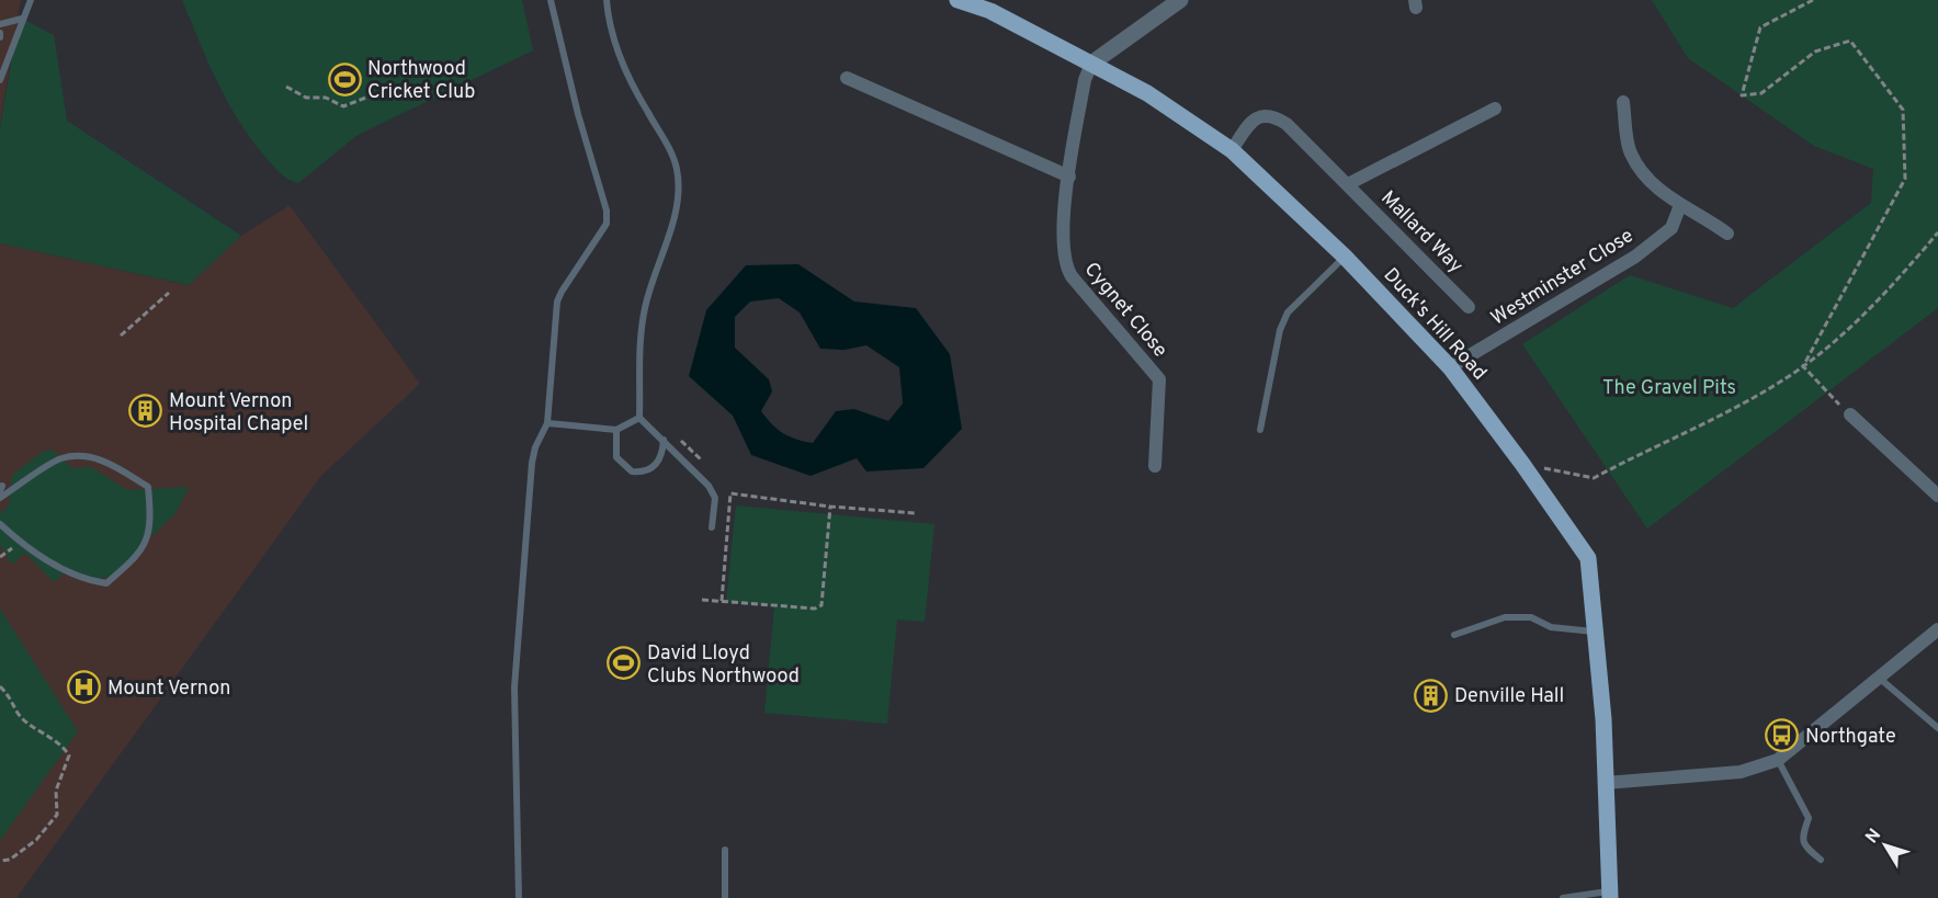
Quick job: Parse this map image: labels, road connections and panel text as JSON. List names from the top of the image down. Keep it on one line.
{"streets":{"main road":["Duck's Hill Road"],"street":["Mallard Way","Westminster Close","Cygnet Close"]},"crossings":[["Mallard Way","Duck's Hill Road"],["Westminster Close","Duck's Hill Road"],["Cygnet Close","Duck's Hill Road"]],"parks":["The Gravel Pits"],"places":{"sports":["Northwood Cricket Club","David Lloyd Clubs Northwood"],"building":["Mount Vernon Hospital Chapel","Denville Hall"],"hospital":["Mount Vernon"],"bus stop":["Northgate"]},"north":"top left"}
